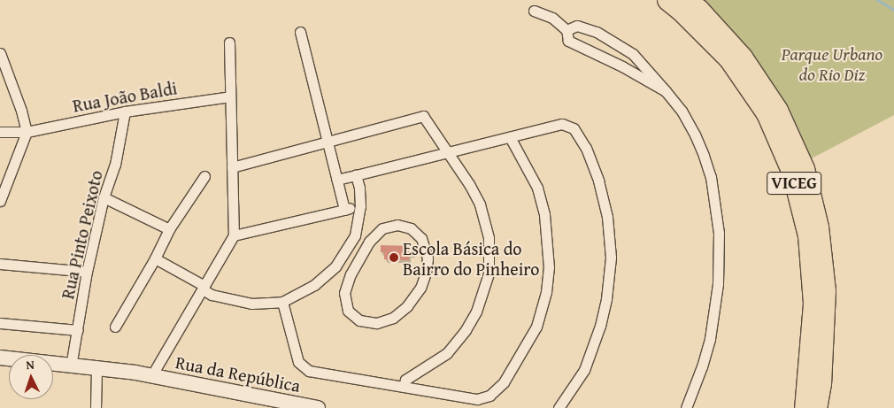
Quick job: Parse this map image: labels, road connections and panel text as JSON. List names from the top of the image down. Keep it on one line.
{"streets":{"highway":["VICEG"],"street":["Rua João Baldi","Rua Pinto Peixoto","Rua da República"]},"crossings":[["Rua João Baldi","Rua Pinto Peixoto"],["Rua Pinto Peixoto","Rua da República"]],"parks":["Parque Urbano do Rio Diz"],"places":["Escola Básica do Bairro do Pinheiro"],"north":"top"}
